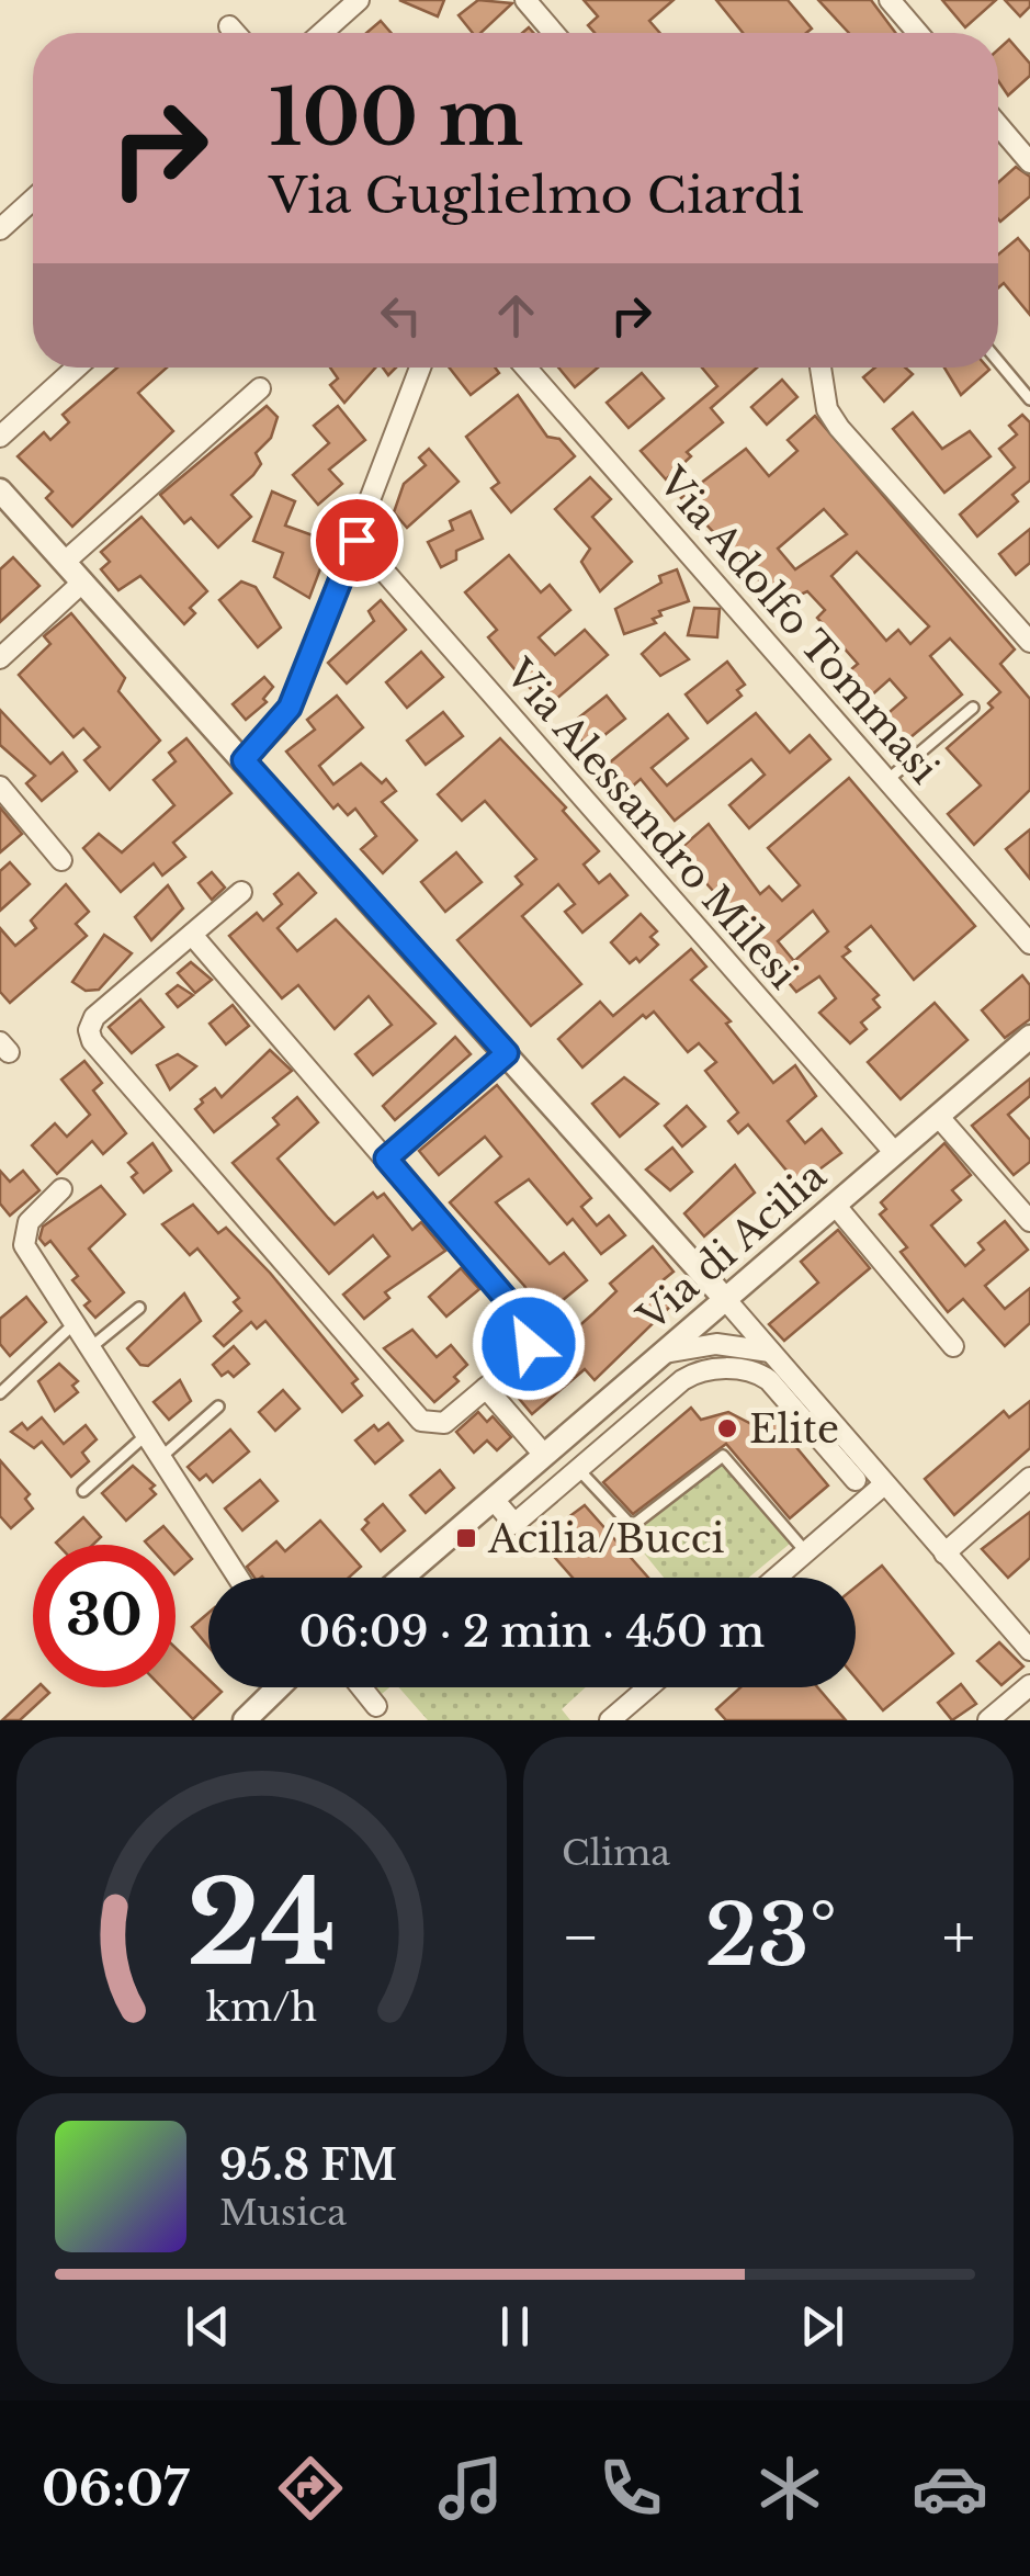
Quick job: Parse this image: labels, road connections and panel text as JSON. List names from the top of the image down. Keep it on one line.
{"streets":{"street":["Via Adolfo Tommasi","Via Alessandro Milesi","Via di Acilia"]},"crossings":[["Via Alessandro Milesi","Via di Acilia"]],"places":{"other":["Elite"],"transit":["Acilia/Bucci"]},"page":{"turn":["100 m","Via Guglielmo Ciardi"],"limit":"30","trip":"06:09 · 2 min · 450 m","tile":"Clima","heat":["−","23°","+"],"song":["95.8 FM","Musica"],"tabs":"06:07","gauge":["24","km/h"]}}
